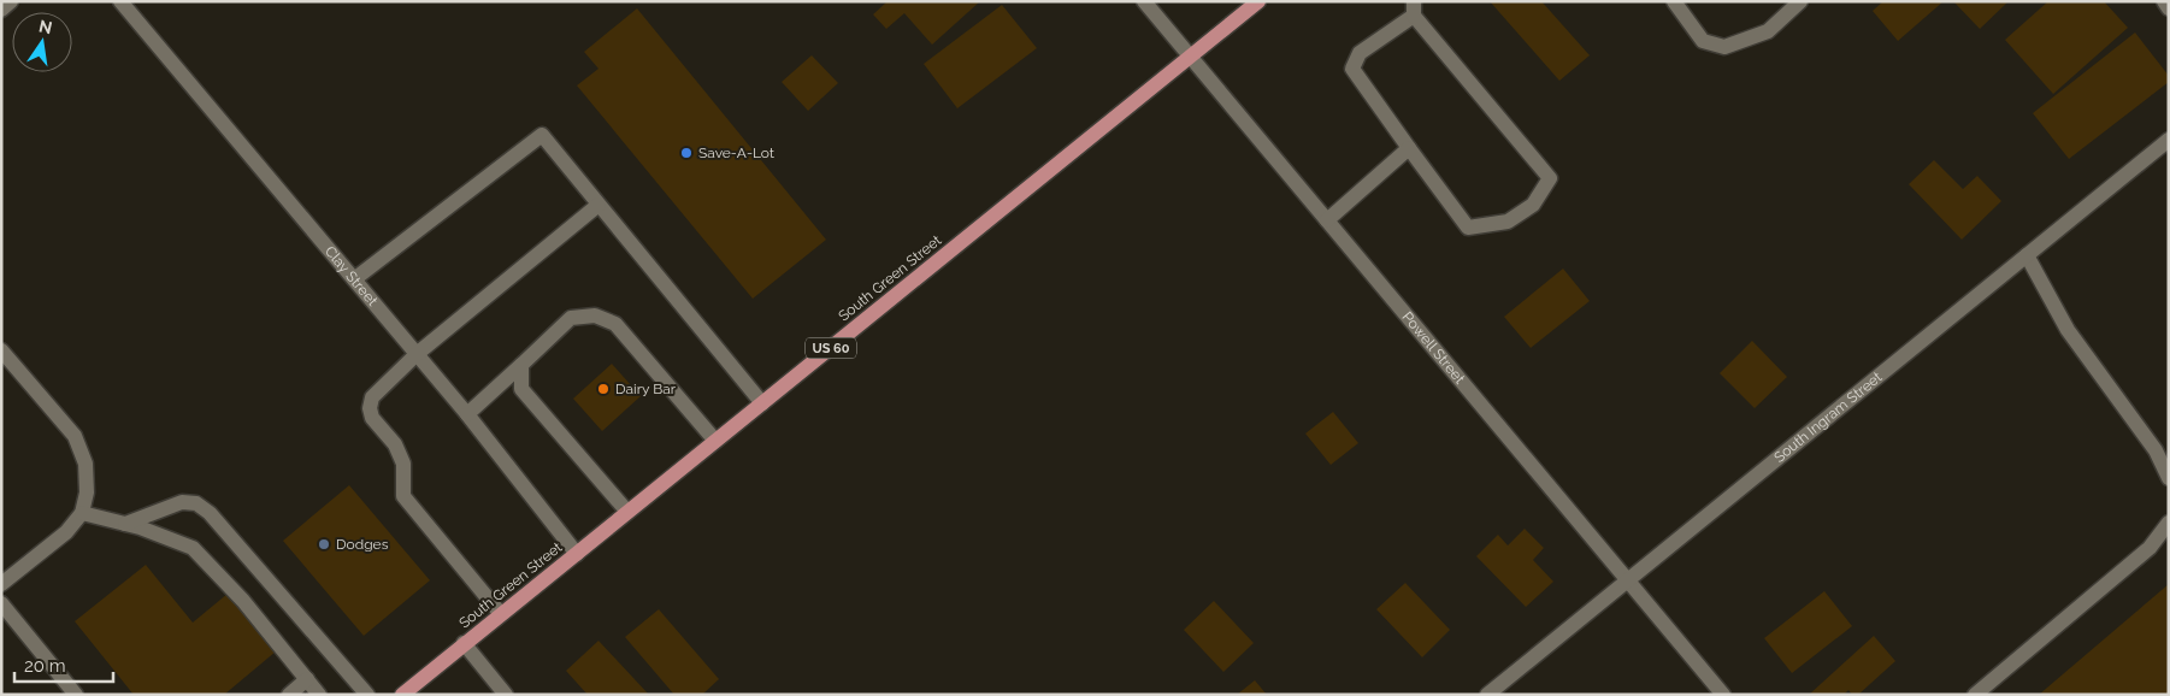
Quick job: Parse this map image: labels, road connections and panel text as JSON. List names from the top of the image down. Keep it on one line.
{"streets":{"main road":["South Green Street","US 60"],"street":["Clay Street","Powell Street","South Ingram Street"]},"crossings":[["Clay Street","South Green Street"],["South Green Street","Powell Street"],["Powell Street","South Ingram Street"]],"places":["Save-A-Lot","Dairy Bar","Dodges"],"scale_bar":"20 m","north":"top"}
